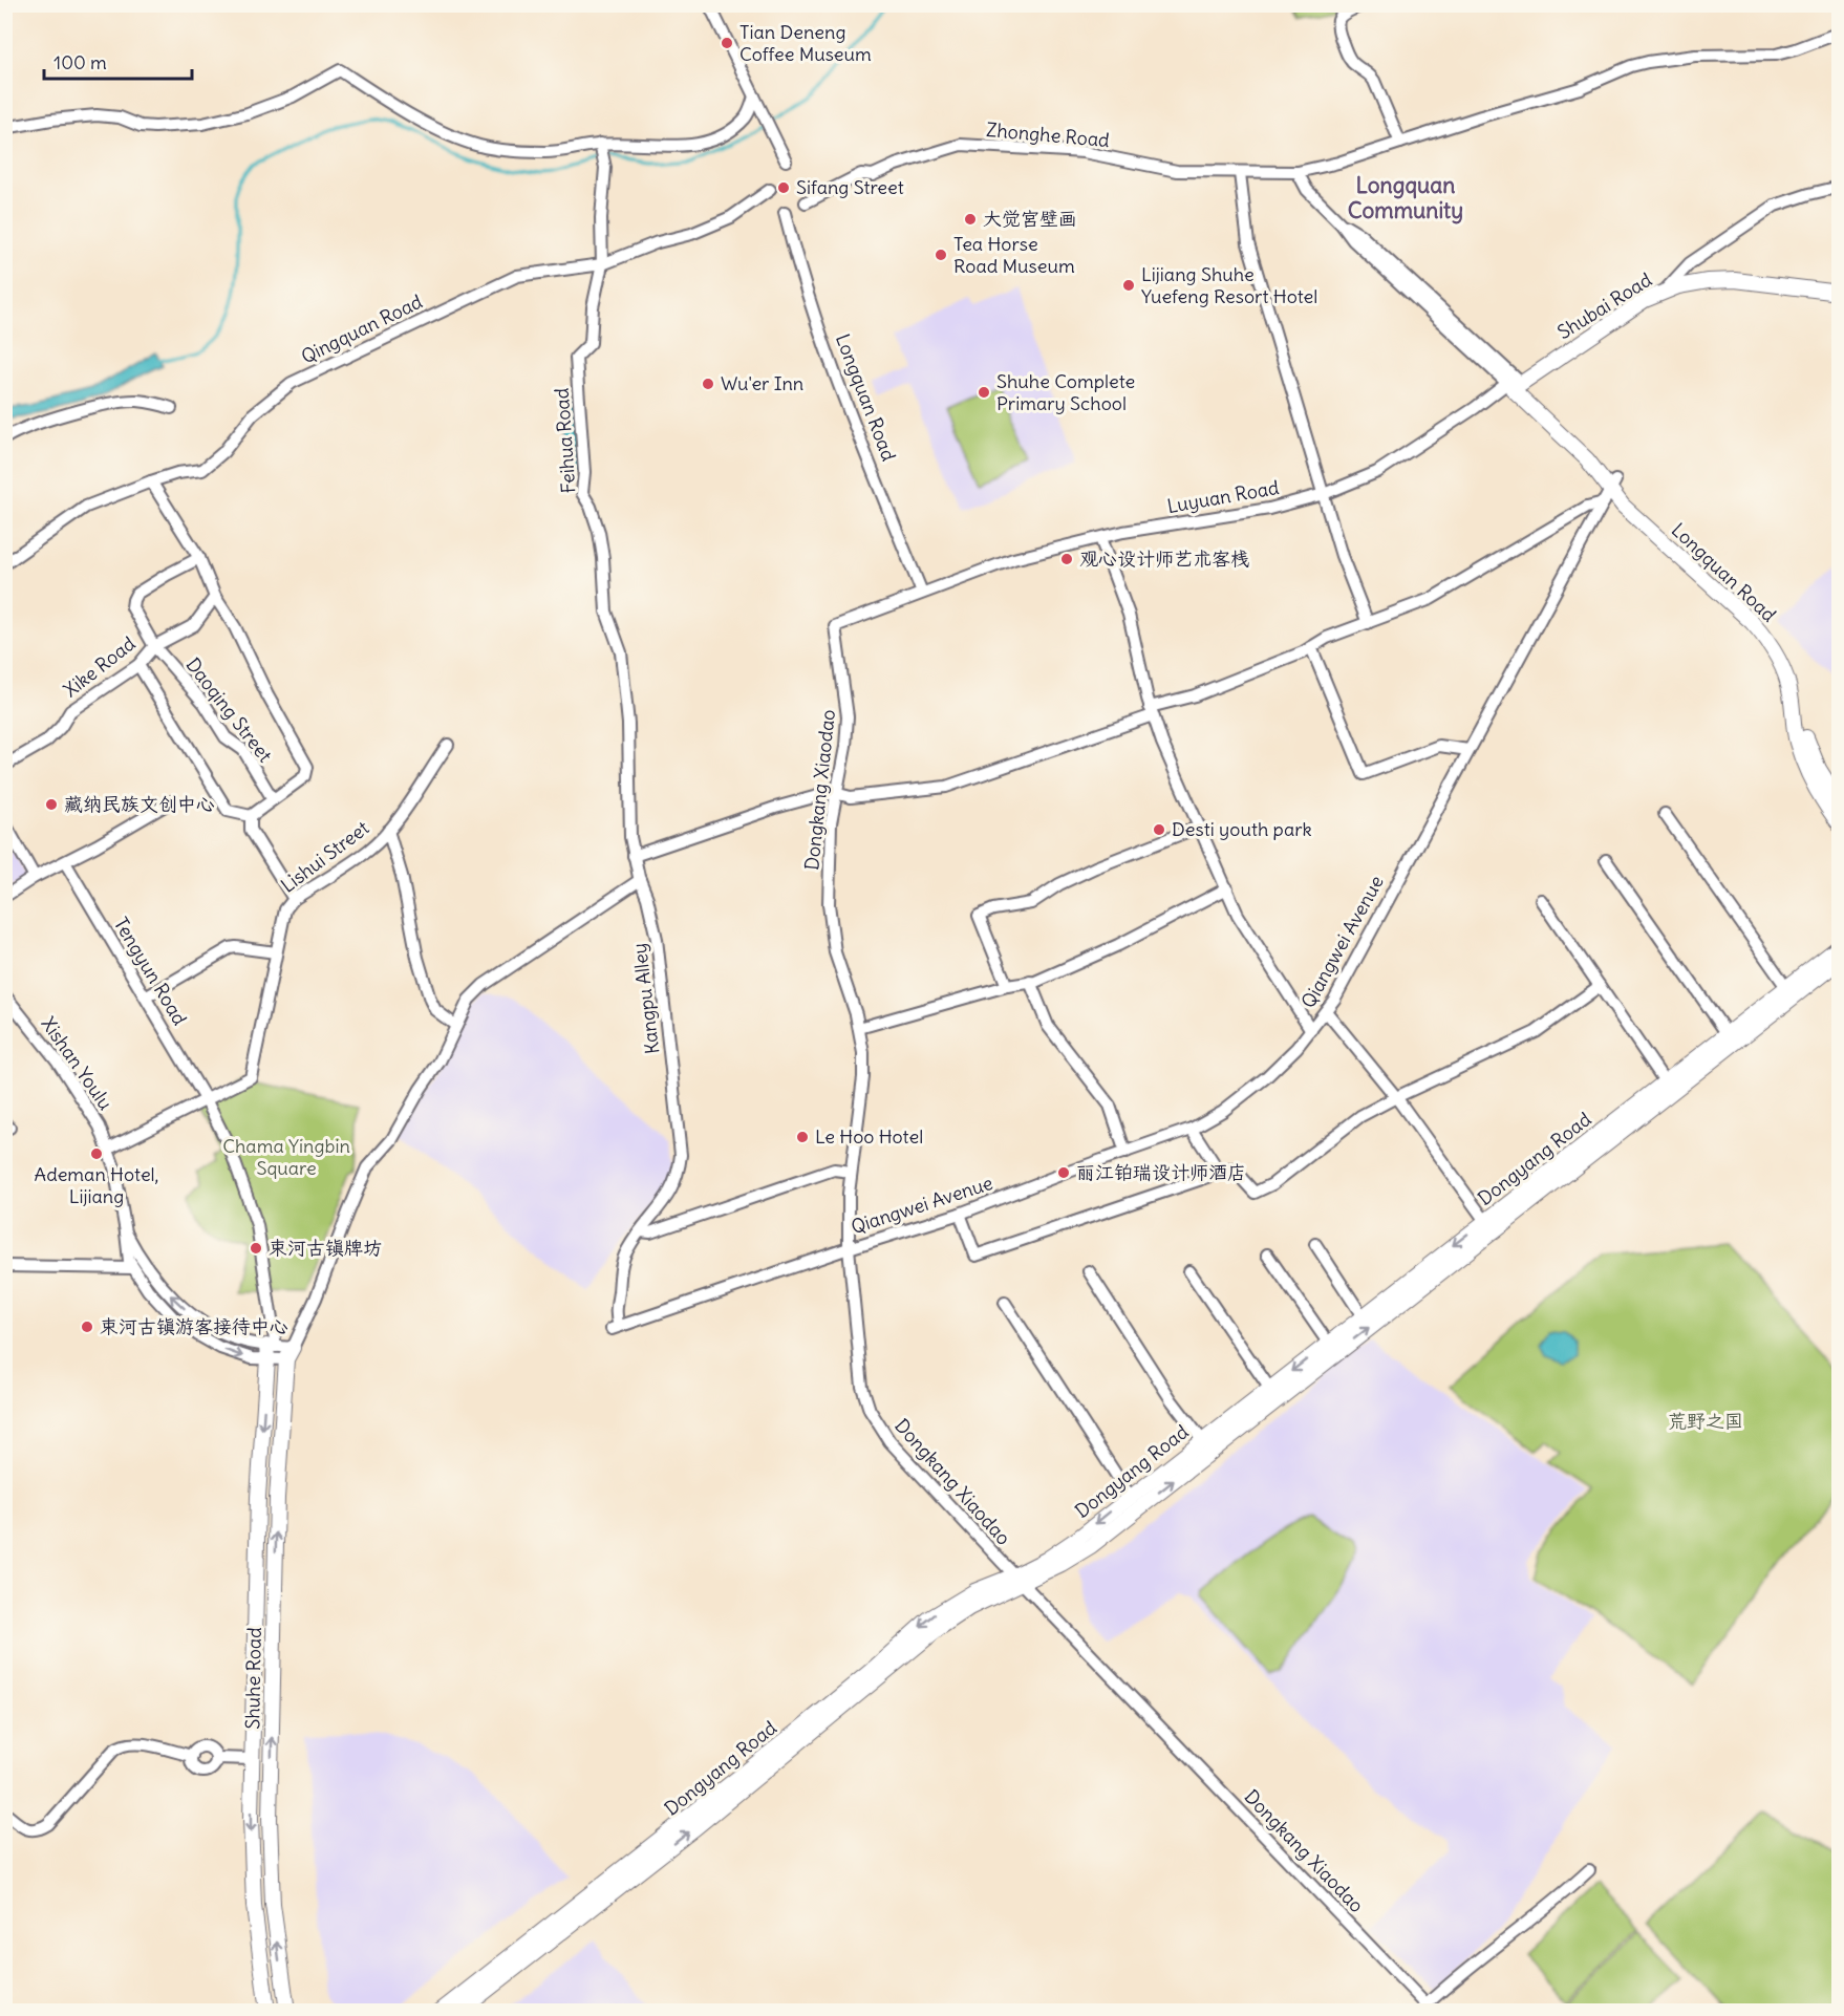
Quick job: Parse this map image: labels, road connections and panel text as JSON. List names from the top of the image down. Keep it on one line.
{"streets":{"main road":["Shubai Road","Longquan Road","Dongyang Road","Shuhe Road"],"street":["Zhonghe Road","Qingquan Road","Feihua Road","Luyuan Road","Xike Road","Daoqing Street","Dongkang Xiaodao","Lishui Street","Qiangwei Avenue","Tengyun Road","Kangpu Alley","Xishan Youlu"]},"crossings":[["Shubai Road","Longquan Road"],["Shubai Road","Luyuan Road"],["Qingquan Road","Feihua Road"],["Longquan Road","Luyuan Road"],["Longquan Road","Qiangwei Avenue"],["Feihua Road","Kangpu Alley"],["Luyuan Road","Dongkang Xiaodao"],["Xike Road","Daoqing Street"],["Dongkang Xiaodao","Qiangwei Avenue"],["Dongkang Xiaodao","Dongyang Road"],["Lishui Street","Tengyun Road"],["Qiangwei Avenue","Kangpu Alley"],["Tengyun Road","Shuhe Road"]],"districts":["Longquan Community"],"parks":["Chama Yingbin Square","荒野之国"],"places":["Tian Deneng Coffee Museum","Sifang Street","大觉宫壁画","Tea Horse Road Museum","Lijiang Shuhe Yuefeng Resort Hotel","Wu'er Inn","Shuhe Complete Primary School","观心设计师艺术客栈","藏纳民族文创中心","Desti youth park","Le Hoo Hotel","Ademan Hotel, Lijiang","丽江铂瑞设计师酒店","束河古镇牌坊","束河古镇游客接待中心"],"scale_bar":"100 m"}
